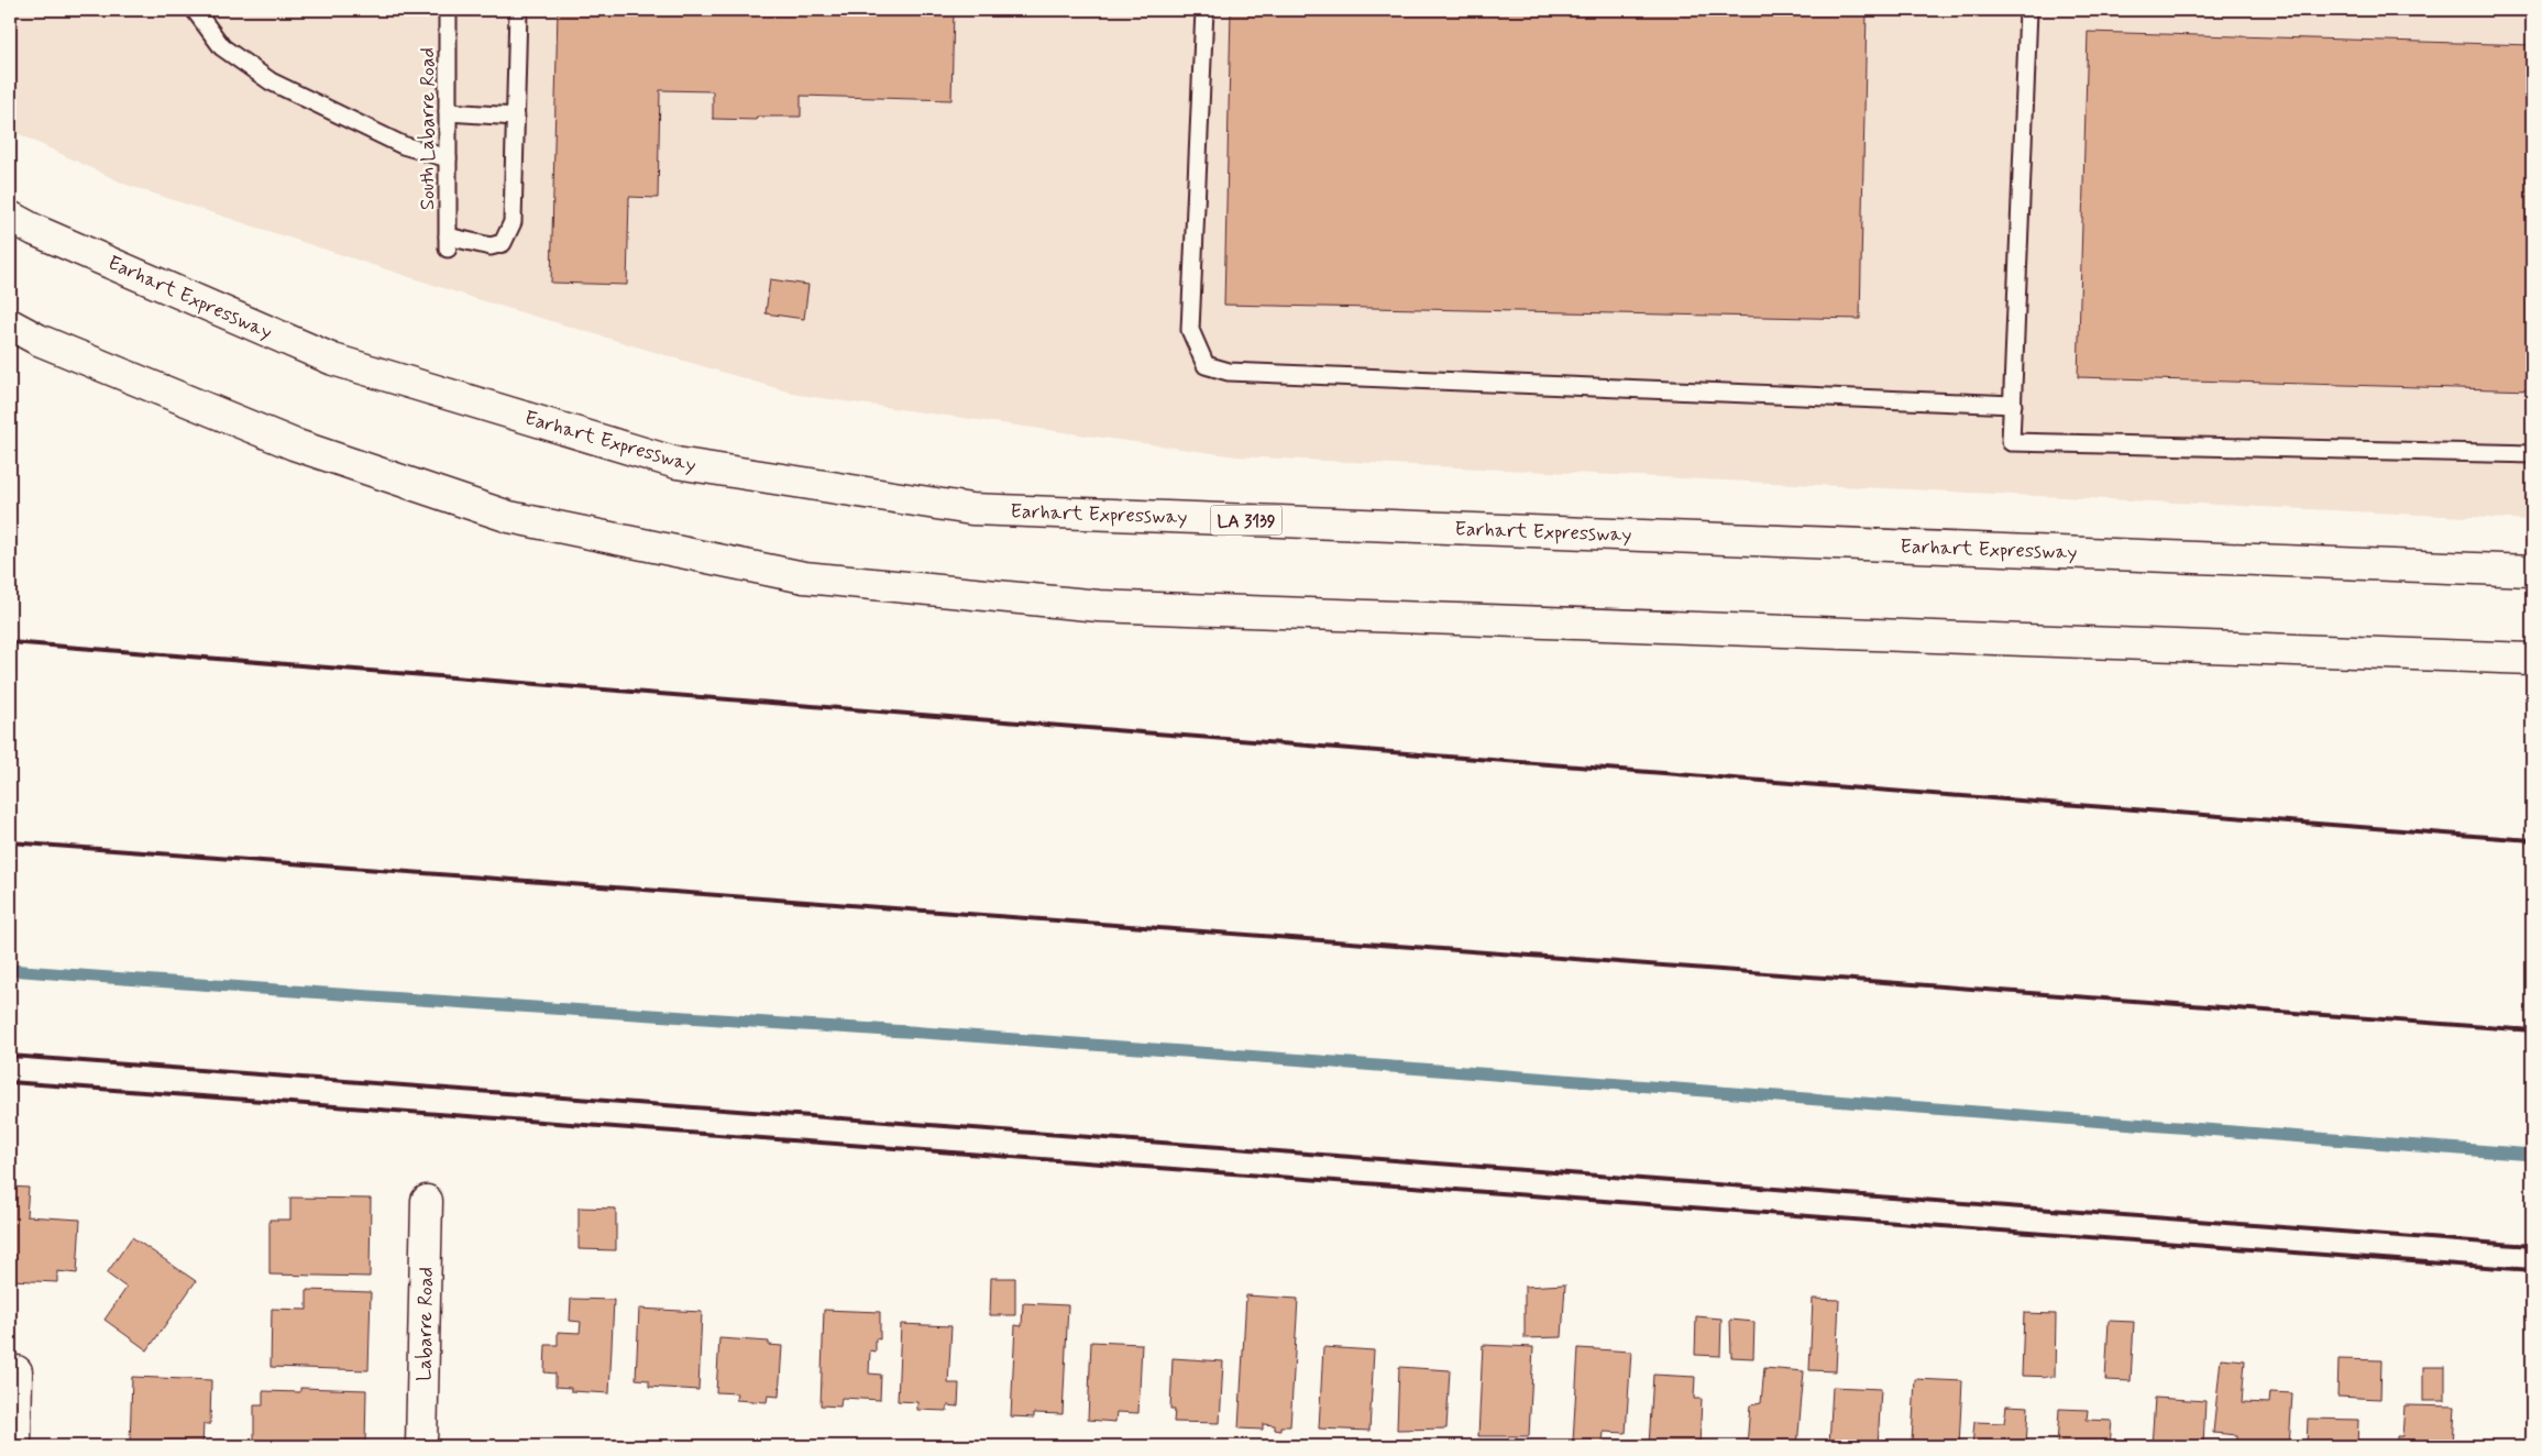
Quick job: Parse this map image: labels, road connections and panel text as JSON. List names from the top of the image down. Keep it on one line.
{"streets":{"main road":["Earhart Expressway","LA 3139","Labarre Road"],"lane":["South Labarre Road"]}}
